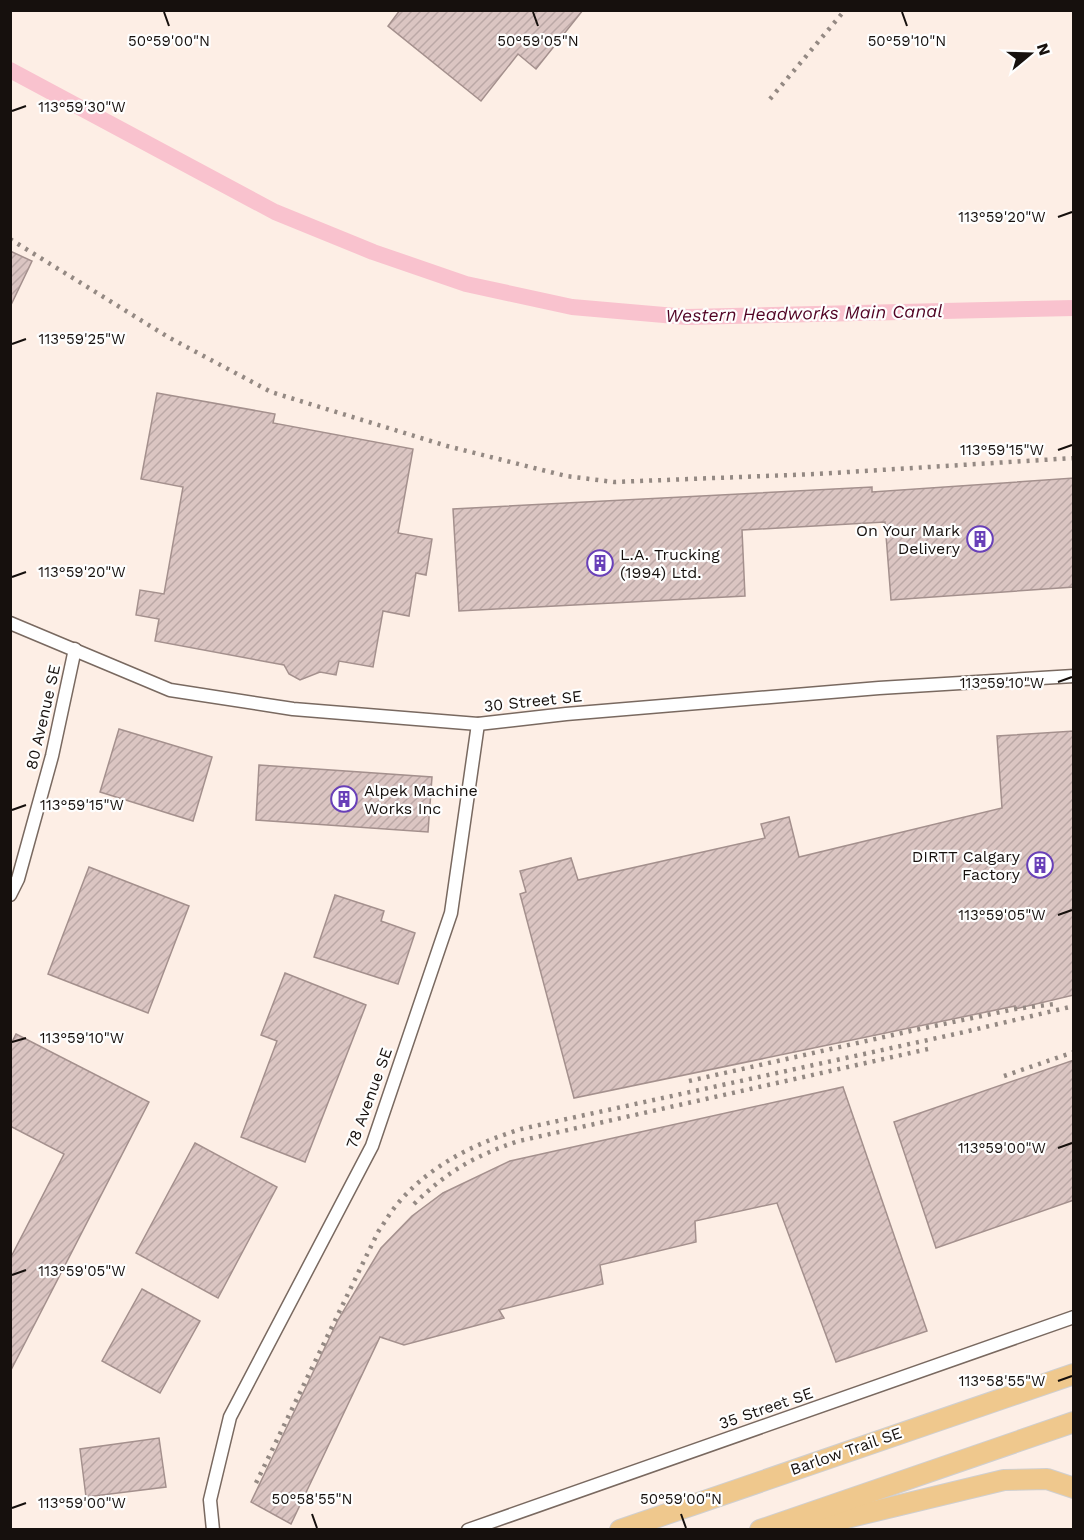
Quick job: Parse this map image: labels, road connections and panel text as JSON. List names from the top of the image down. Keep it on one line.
{"streets":{"main road":["Barlow Trail SE"],"street":["30 Street SE","80 Avenue SE","78 Avenue SE","35 Street SE"]},"crossings":[["30 Street SE","80 Avenue SE"],["30 Street SE","78 Avenue SE"]],"water":["Western Headworks Main Canal"],"places":{"building":["On Your Mark Delivery","L.A. Trucking (1994) Ltd.","Alpek Machine Works Inc","DIRTT Calgary Factory"]},"north":"right","coordinates":["50°59'00\"N","50°59'05\"N","50°59'10\"N","113°59'30\"W","113°59'20\"W","113°59'25\"W","113°59'15\"W","113°59'10\"W","113°59'05\"W","113°59'00\"W","113°58'55\"W","50°58'55\"N"]}
